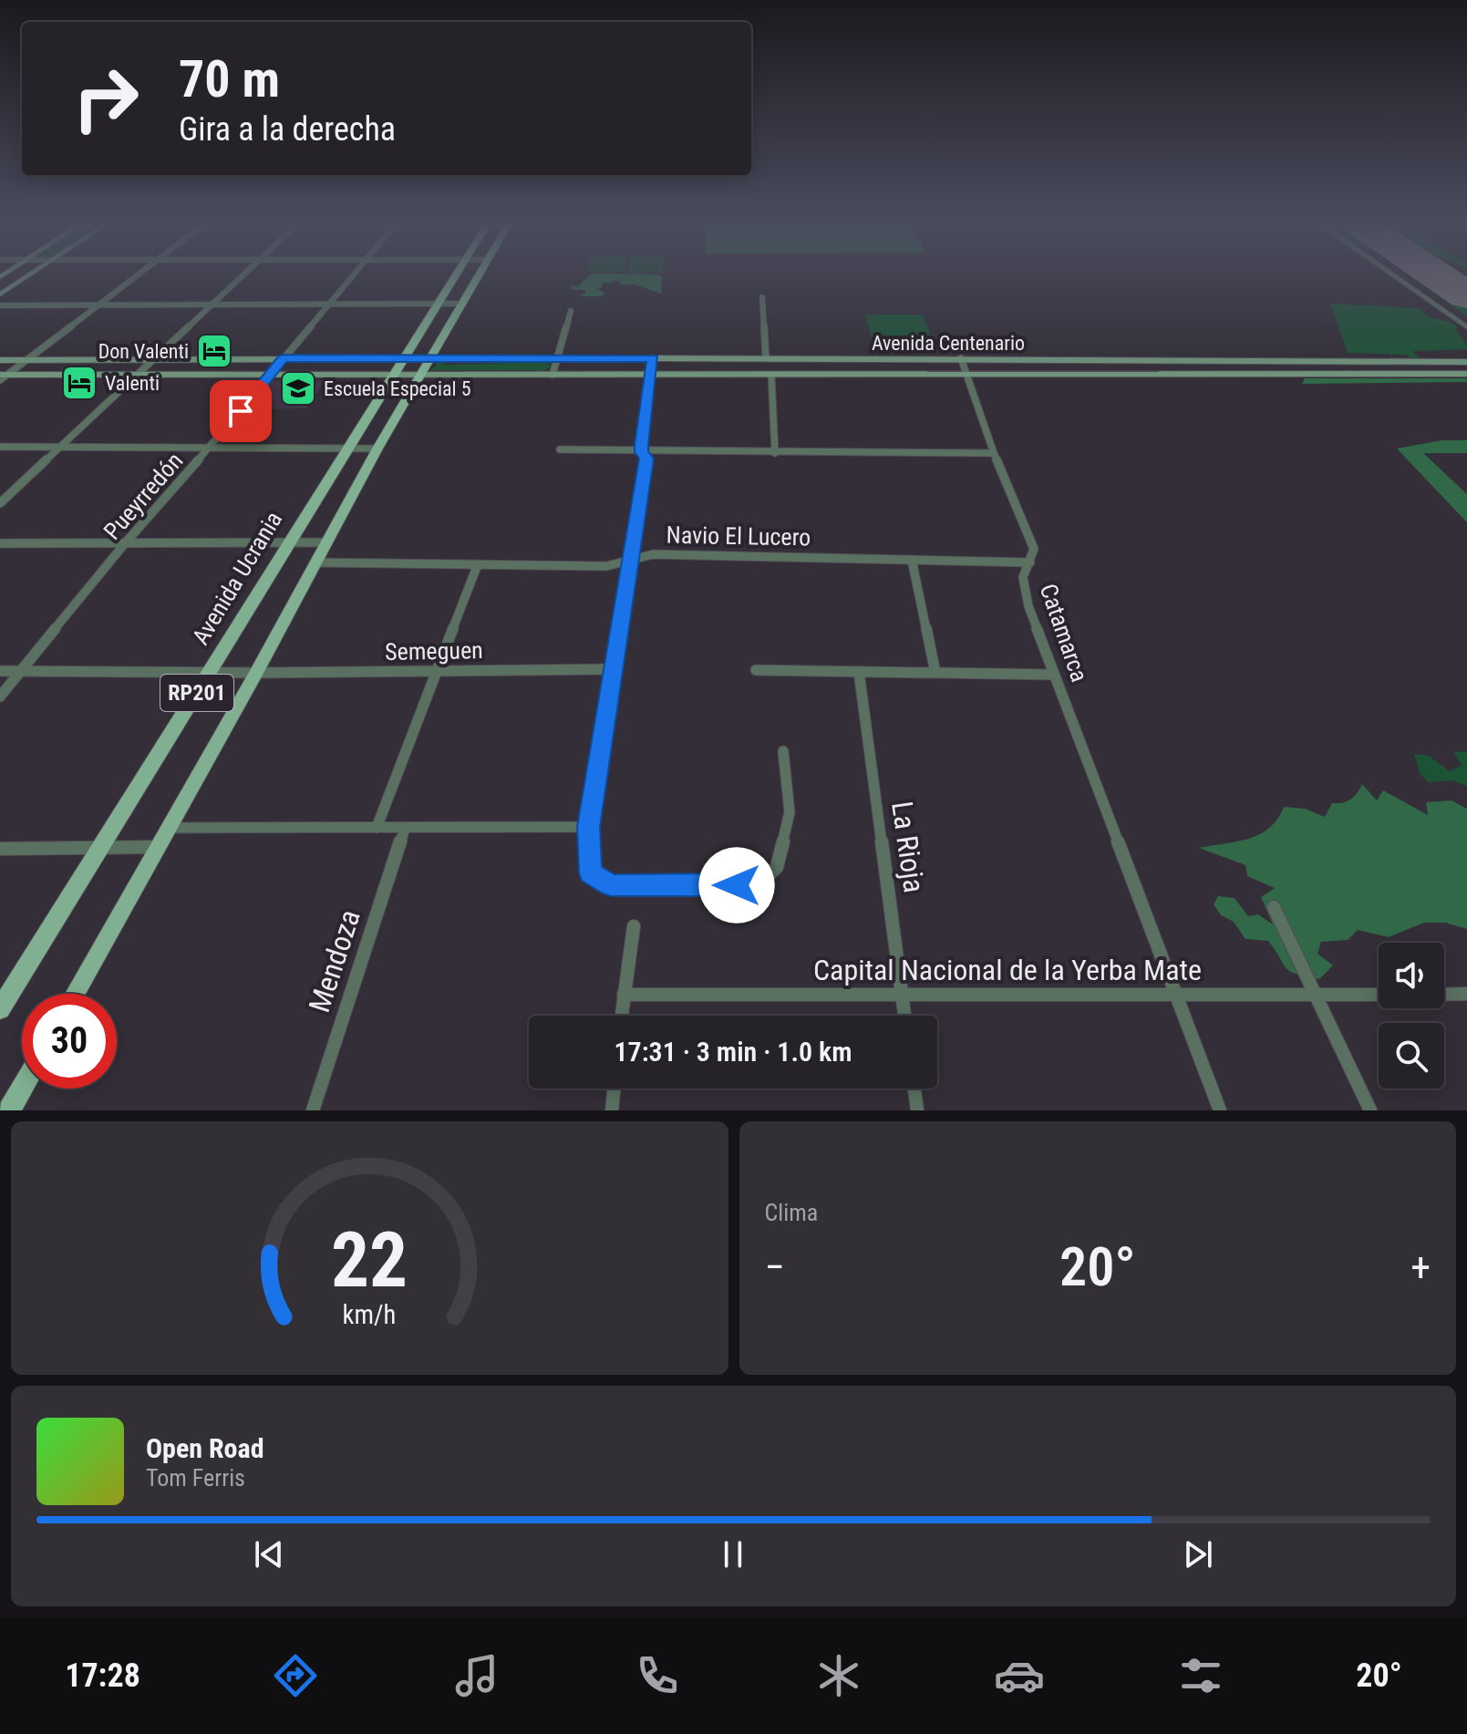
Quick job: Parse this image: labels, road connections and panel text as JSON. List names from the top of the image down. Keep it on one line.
{"streets":{"main road":["Avenida Centenario","Avenida Ucrania","RP201"],"street":["Pueyrredón","Navio El Lucero","Catamarca","Semeguen","La Rioja","Mendoza","Capital Nacional de la Yerba Mate"]},"crossings":[["Avenida Centenario","Pueyrredón"],["Avenida Centenario","Avenida Ucrania"],["Avenida Centenario","Catamarca"],["Avenida Centenario","RP201"],["Pueyrredón","Semeguen"],["Navio El Lucero","Catamarca"],["Navio El Lucero","RP201"],["Avenida Ucrania","Semeguen"],["Avenida Ucrania","RP201"],["Catamarca","Capital Nacional de la Yerba Mate"],["Semeguen","RP201"],["La Rioja","Capital Nacional de la Yerba Mate"]],"places":{"hotel":["Don Valenti","Valenti"],"school or university":["Escuela Especial 5"]},"page":{"turn":["70 m","Gira a la derecha"],"limit":"30","trip":"17:31 · 3 min · 1.0 km","tile":"Clima","heat":["−","20°","+"],"song":["Open Road","Tom Ferris"],"tabs":["17:28","20°"],"gauge":["22","km/h"]}}
